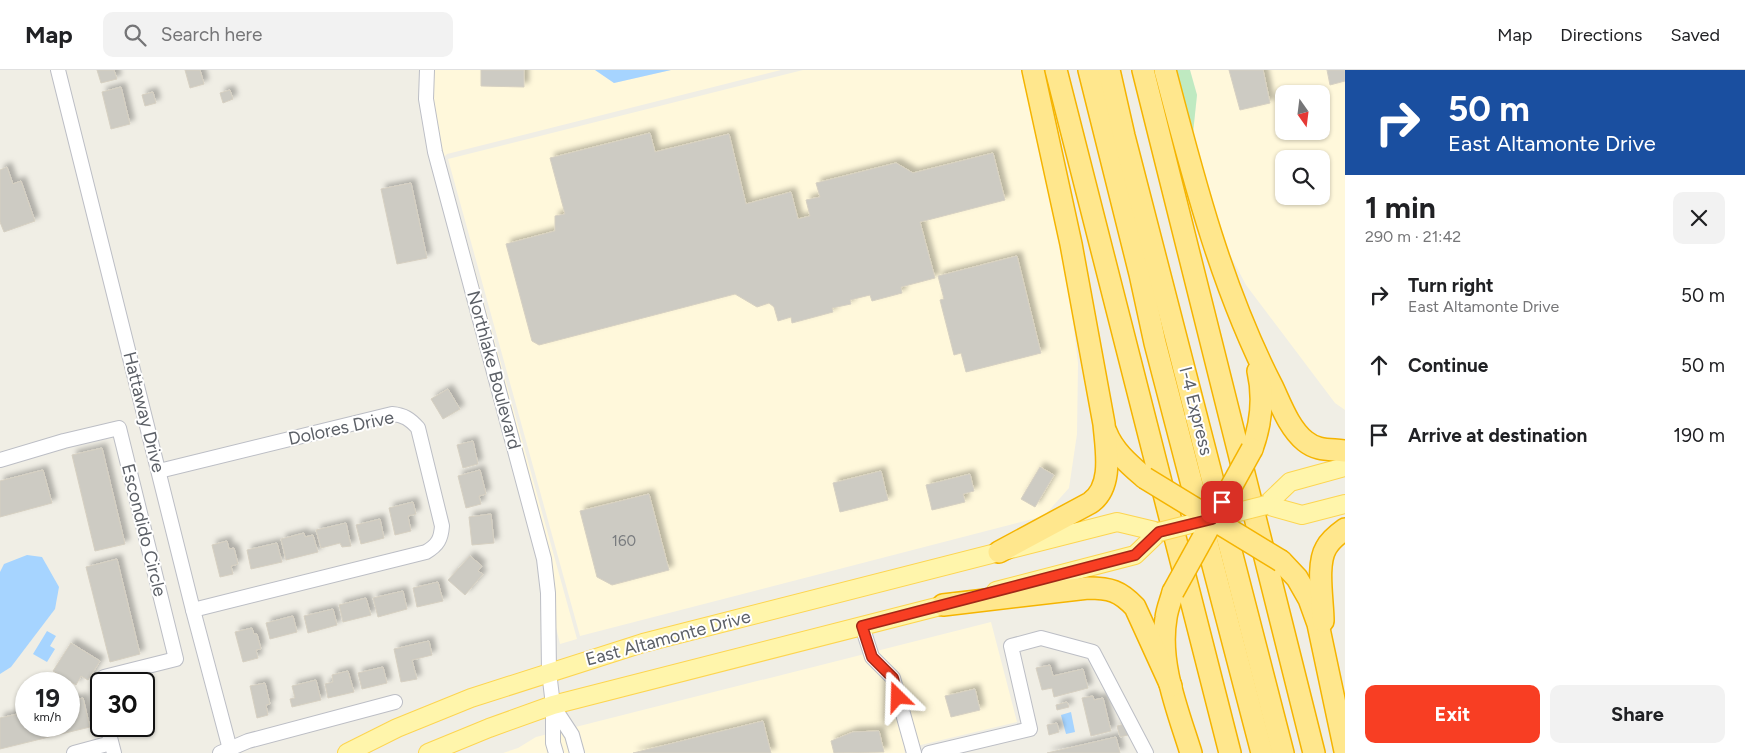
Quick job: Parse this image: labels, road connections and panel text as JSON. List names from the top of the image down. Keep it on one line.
{"streets":{"highway":["I-4 Express"],"main road":["East Altamonte Drive"],"street":["Northlake Boulevard","Hattaway Drive","Dolores Drive","Escondido Circle"]},"crossings":[["Northlake Boulevard","East Altamonte Drive"],["Hattaway Drive","Dolores Drive"]],"house_numbers":["160"],"north":"bottom","page":{"header":"Map","search":"Search here","nav":["Map","Directions","Saved"],"turn":["50 m","East Altamonte Drive"],"heading":["1 min","290 m · 21:42"],"list":[{"name":"Turn right","note":"East Altamonte Drive","value":"50 m"},{"name":"Continue","value":"50 m"},{"name":"Arrive at destination","value":"190 m"}],"speed":"19 km/h","limit":"30","buttons":["Exit","Share"]}}
